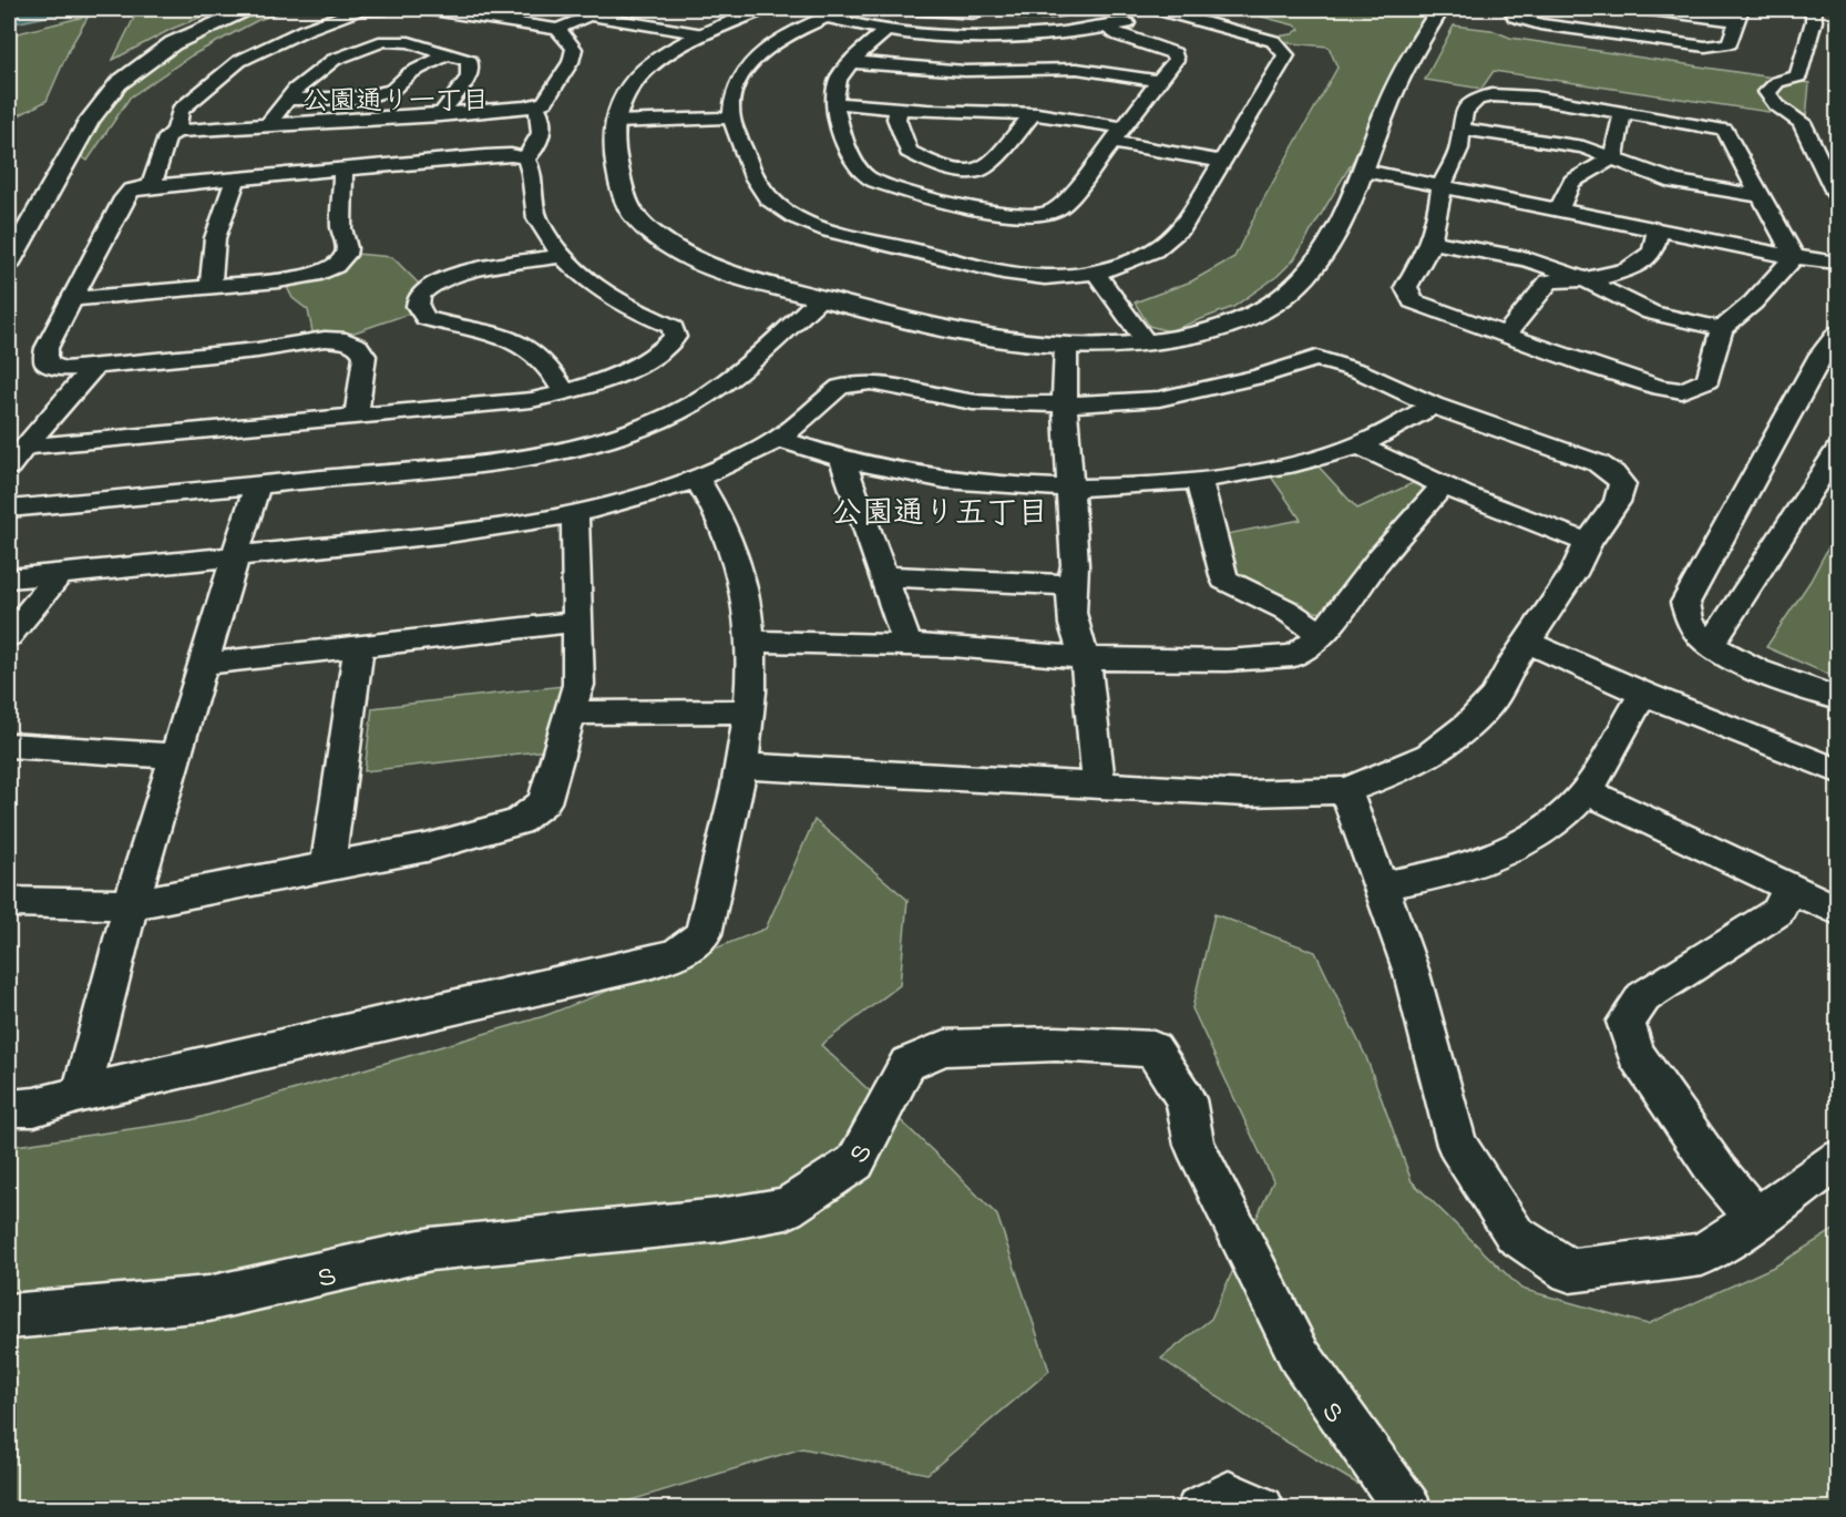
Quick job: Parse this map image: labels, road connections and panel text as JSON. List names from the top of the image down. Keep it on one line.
{"streets":{"street":["s"]},"districts":["公園通り一丁目","公園通り五丁目"]}
